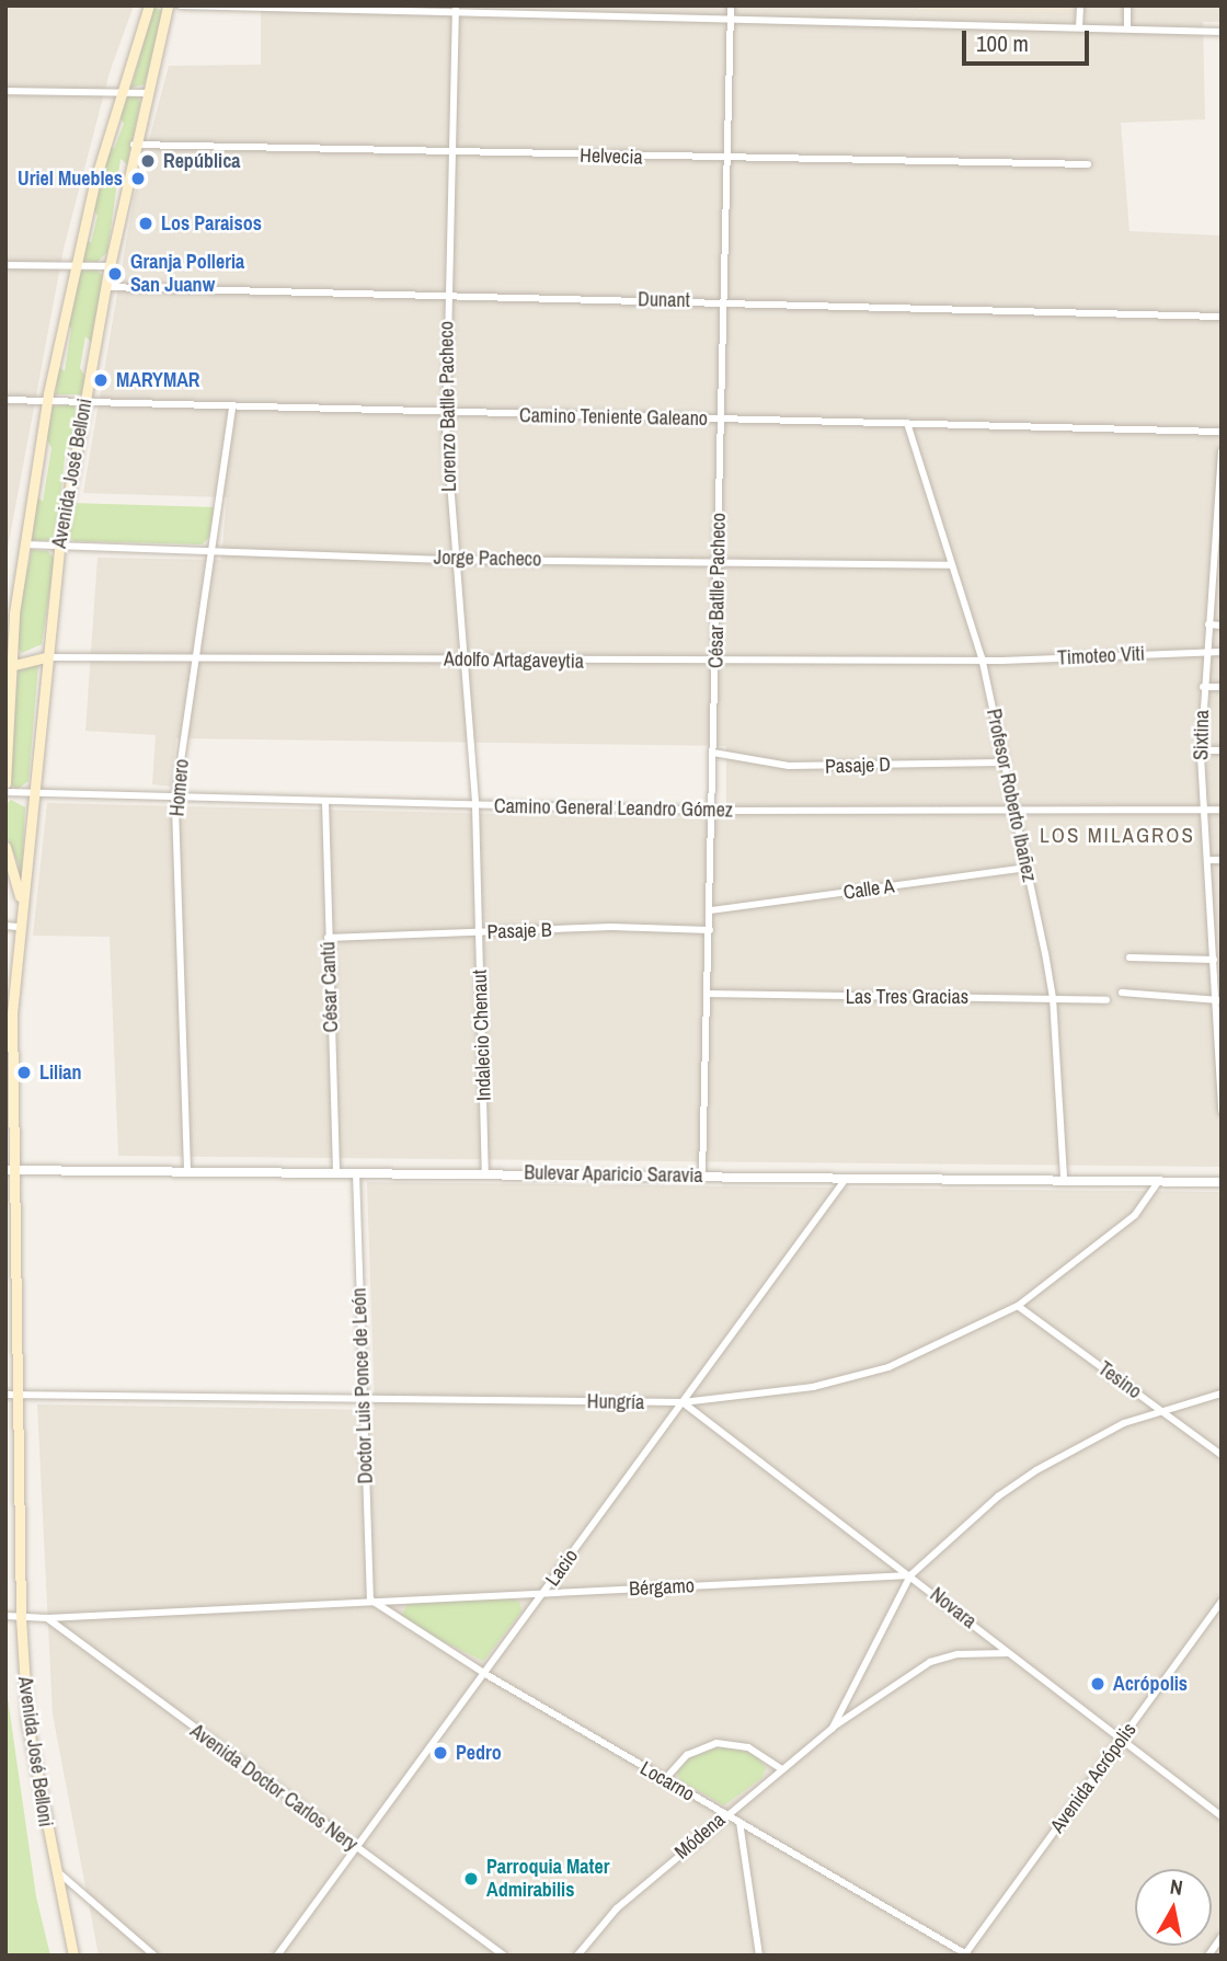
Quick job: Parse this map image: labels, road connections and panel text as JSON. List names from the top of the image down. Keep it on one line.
{"streets":{"main road":["Avenida José Belloni"],"street":["Helvecia","Dunant","Lorenzo Batlle Pacheco","Camino Teniente Galeano","Jorge Pacheco","César Batlle Pacheco","Timoteo Viti","Adolfo Artagaveytia","Sixtina","Pasaje D","Homero","Profesor Roberto Ibañez","Camino General Leandro Gómez","Calle A","Pasaje B","César Cantú","Las Tres Gracias","Indalecio Chenaut","Bulevar Aparicio Saravia","Tesino","Doctor Luis Ponce de León","Hungría","Lacio","Bérgamo","Novara","Avenida Acrópolis","Locarno","Avenida Doctor Carlos Nery","Módena"]},"crossings":[["Helvecia","Lorenzo Batlle Pacheco"],["Helvecia","Avenida José Belloni"],["Helvecia","César Batlle Pacheco"],["Dunant","Lorenzo Batlle Pacheco"],["Dunant","Avenida José Belloni"],["Dunant","César Batlle Pacheco"],["Lorenzo Batlle Pacheco","Camino Teniente Galeano"],["Lorenzo Batlle Pacheco","Jorge Pacheco"],["Lorenzo Batlle Pacheco","Adolfo Artagaveytia"],["Lorenzo Batlle Pacheco","Camino General Leandro Gómez"],["Lorenzo Batlle Pacheco","Indalecio Chenaut"],["Camino Teniente Galeano","Avenida José Belloni"],["Camino Teniente Galeano","César Batlle Pacheco"],["Camino Teniente Galeano","Homero"],["Camino Teniente Galeano","Profesor Roberto Ibañez"],["Avenida José Belloni","Jorge Pacheco"],["Avenida José Belloni","Adolfo Artagaveytia"],["Avenida José Belloni","Camino General Leandro Gómez"],["Avenida José Belloni","Bulevar Aparicio Saravia"],["Avenida José Belloni","Hungría"],["Avenida José Belloni","Bérgamo"],["Jorge Pacheco","César Batlle Pacheco"],["Jorge Pacheco","Homero"],["Jorge Pacheco","Profesor Roberto Ibañez"],["César Batlle Pacheco","Adolfo Artagaveytia"],["César Batlle Pacheco","Pasaje D"],["César Batlle Pacheco","Camino General Leandro Gómez"],["César Batlle Pacheco","Calle A"],["César Batlle Pacheco","Pasaje B"],["César Batlle Pacheco","Las Tres Gracias"],["César Batlle Pacheco","Bulevar Aparicio Saravia"],["Timoteo Viti","Adolfo Artagaveytia"],["Timoteo Viti","Sixtina"],["Timoteo Viti","Profesor Roberto Ibañez"],["Adolfo Artagaveytia","Homero"],["Adolfo Artagaveytia","Profesor Roberto Ibañez"],["Sixtina","Camino General Leandro Gómez"],["Pasaje D","Profesor Roberto Ibañez"],["Homero","Camino General Leandro Gómez"],["Homero","Bulevar Aparicio Saravia"],["Profesor Roberto Ibañez","Camino General Leandro Gómez"],["Profesor Roberto Ibañez","Calle A"],["Profesor Roberto Ibañez","Las Tres Gracias"],["Profesor Roberto Ibañez","Bulevar Aparicio Saravia"],["Camino General Leandro Gómez","César Cantú"],["Camino General Leandro Gómez","Indalecio Chenaut"],["Pasaje B","César Cantú"],["Pasaje B","Indalecio Chenaut"],["César Cantú","Bulevar Aparicio Saravia"],["Indalecio Chenaut","Bulevar Aparicio Saravia"],["Bulevar Aparicio Saravia","Doctor Luis Ponce de León"],["Bulevar Aparicio Saravia","Hungría"],["Bulevar Aparicio Saravia","Lacio"],["Tesino","Hungría"],["Doctor Luis Ponce de León","Hungría"],["Doctor Luis Ponce de León","Bérgamo"],["Doctor Luis Ponce de León","Locarno"],["Hungría","Lacio"],["Hungría","Novara"],["Lacio","Bérgamo"],["Lacio","Novara"],["Lacio","Locarno"],["Lacio","Avenida Doctor Carlos Nery"],["Bérgamo","Novara"],["Bérgamo","Locarno"],["Bérgamo","Avenida Doctor Carlos Nery"],["Bérgamo","Módena"],["Novara","Avenida Acrópolis"],["Novara","Módena"],["Avenida Acrópolis","Locarno"],["Locarno","Módena"]],"districts":["LOS MILAGROS"],"places":["República","Uriel Muebles","Los Paraisos","Granja Polleria San Juanw","MARYMAR","Lilian","Acrópolis","Pedro","Parroquia Mater Admirabilis"],"scale_bar":"100 m","north":"top"}
